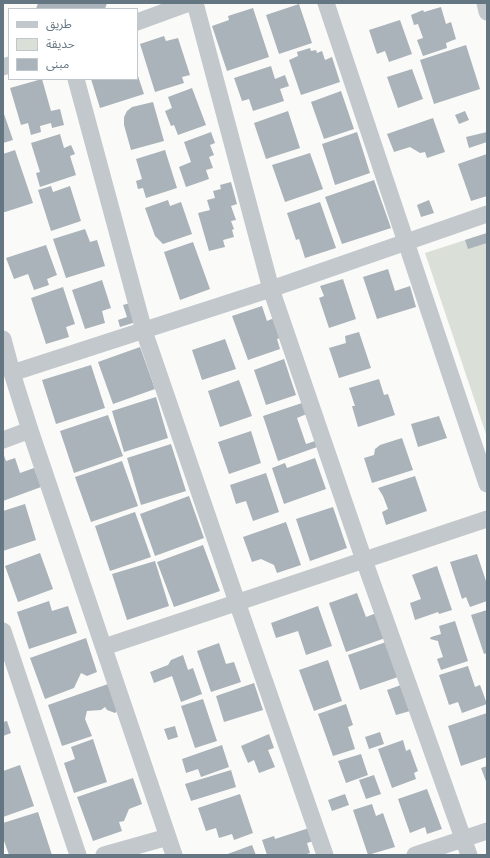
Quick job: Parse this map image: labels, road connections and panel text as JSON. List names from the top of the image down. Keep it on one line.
{"legend":["طريق","حديقة","مبنى"]}
